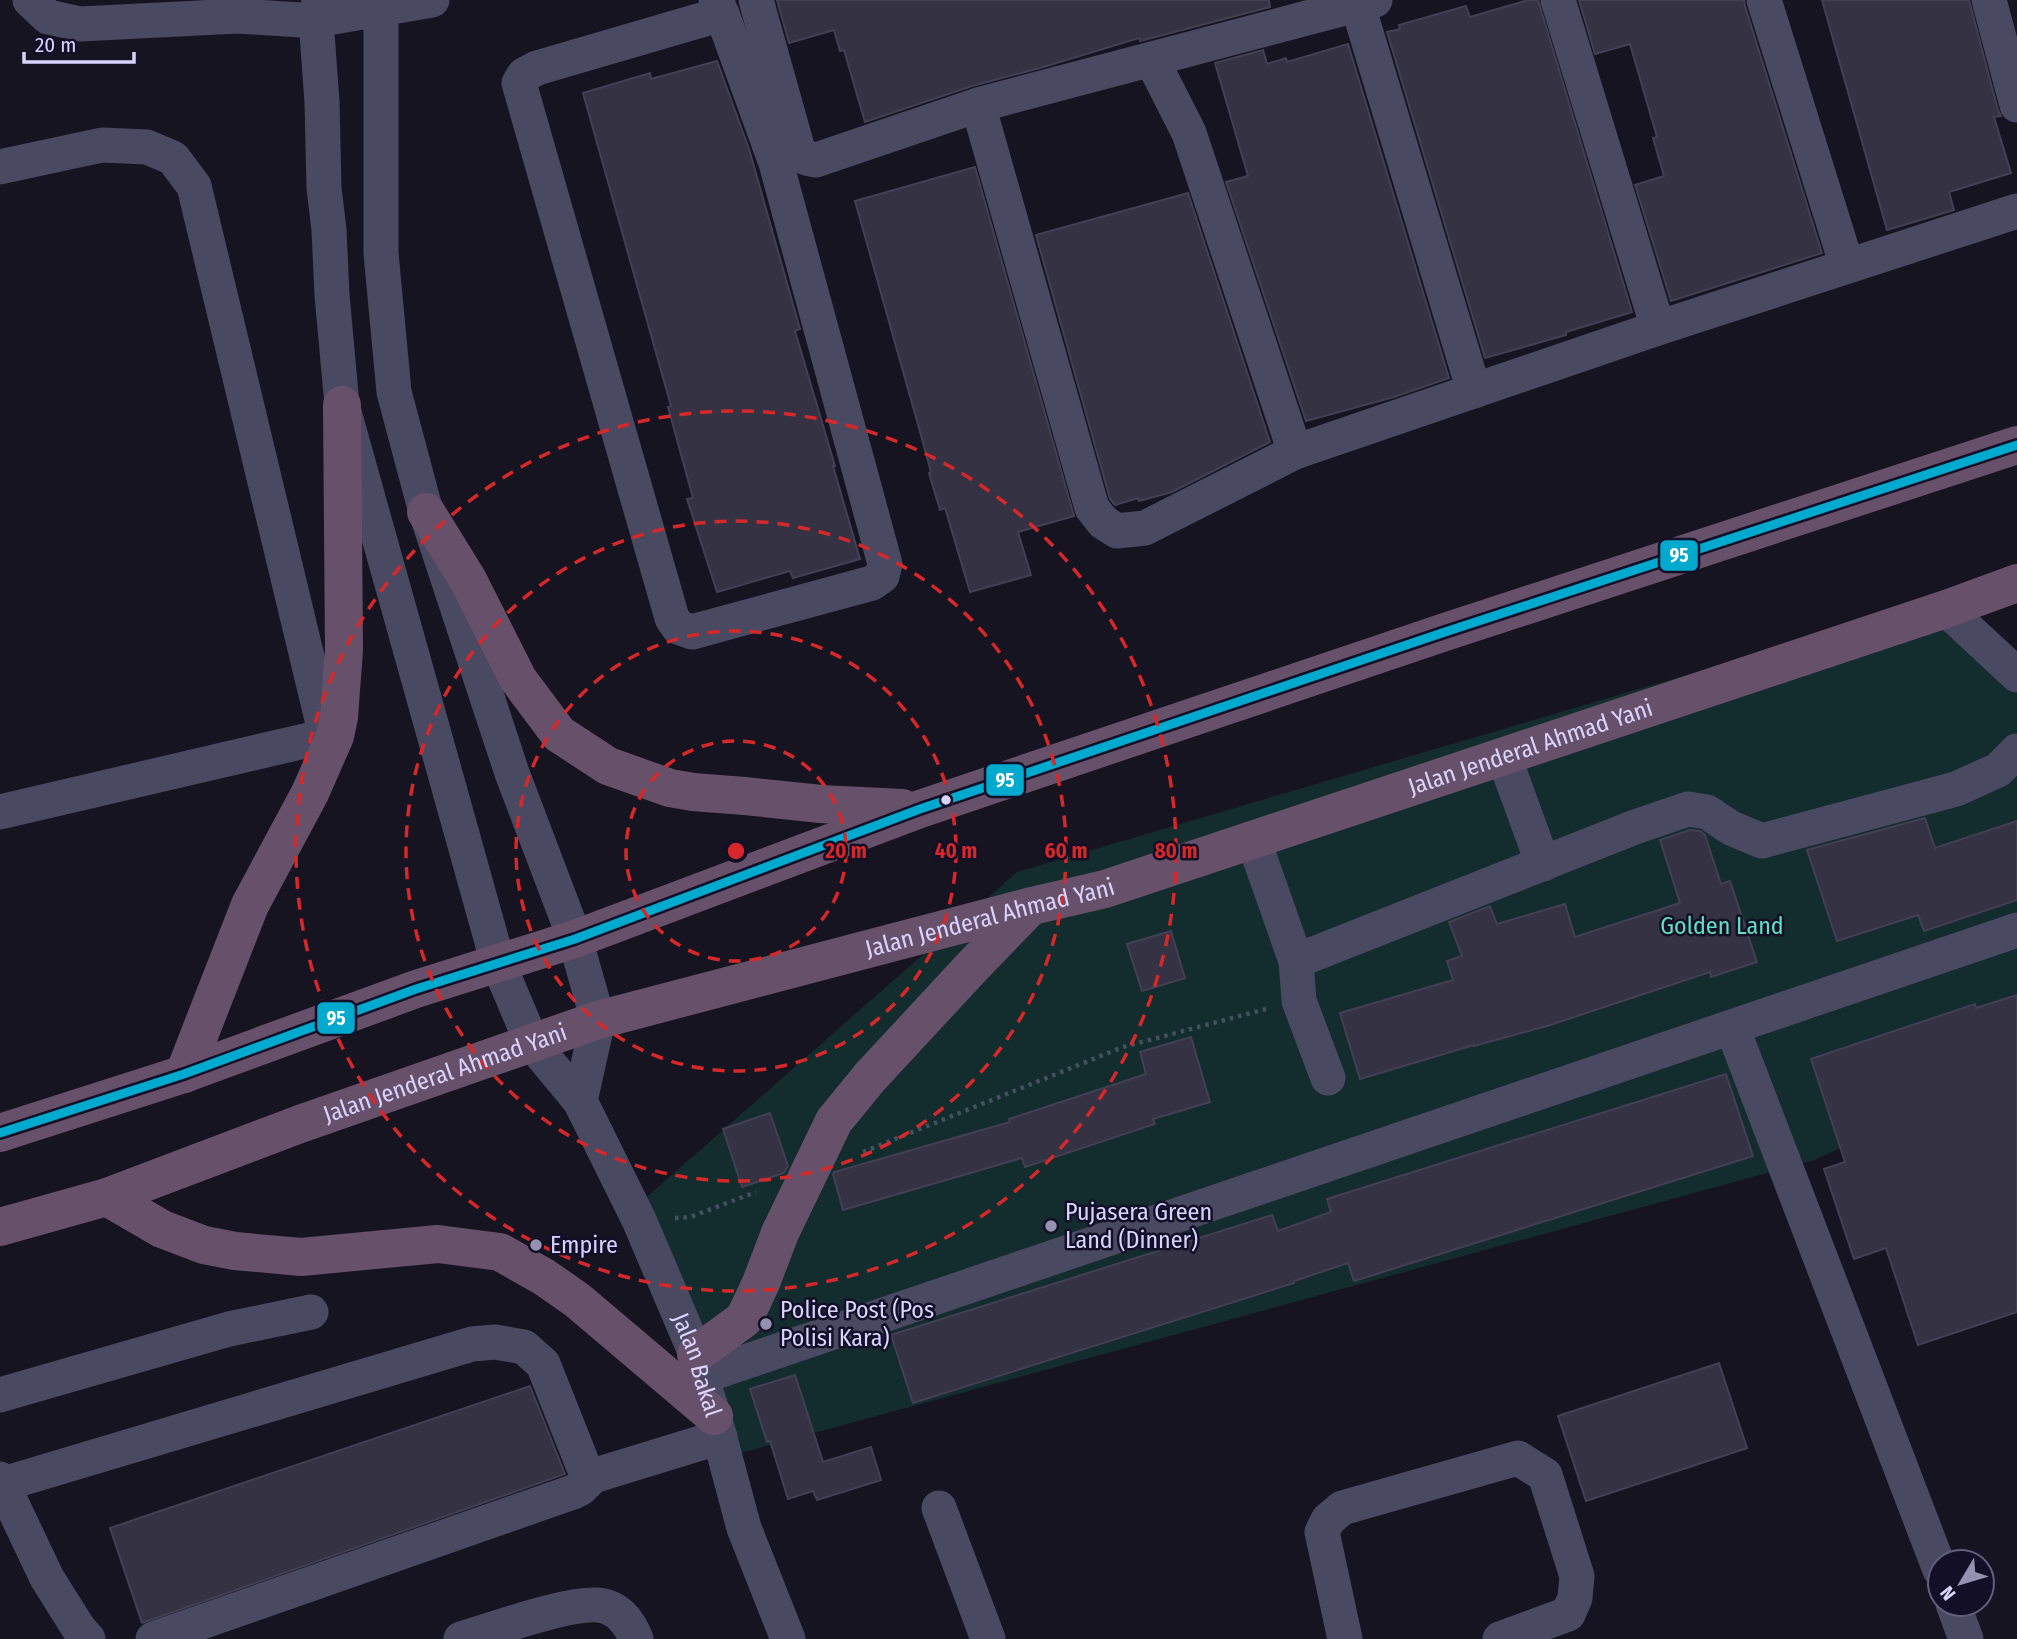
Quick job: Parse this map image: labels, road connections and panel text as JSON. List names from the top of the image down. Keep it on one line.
{"streets":{"highway":["Jalan Jenderal Ahmad Yani"],"street":["Jalan Bakal"]},"crossings":[["Jalan Jenderal Ahmad Yani","Jalan Bakal"]],"parks":["Golden Land"],"places":["Pujasera Green Land (Dinner)","Empire","Police Post (Pos Polisi Kara)"],"lines":["transit line 95"],"scale_bar":"20 m","north":"bottom left","rings":["20 m","40 m","60 m","80 m"]}
